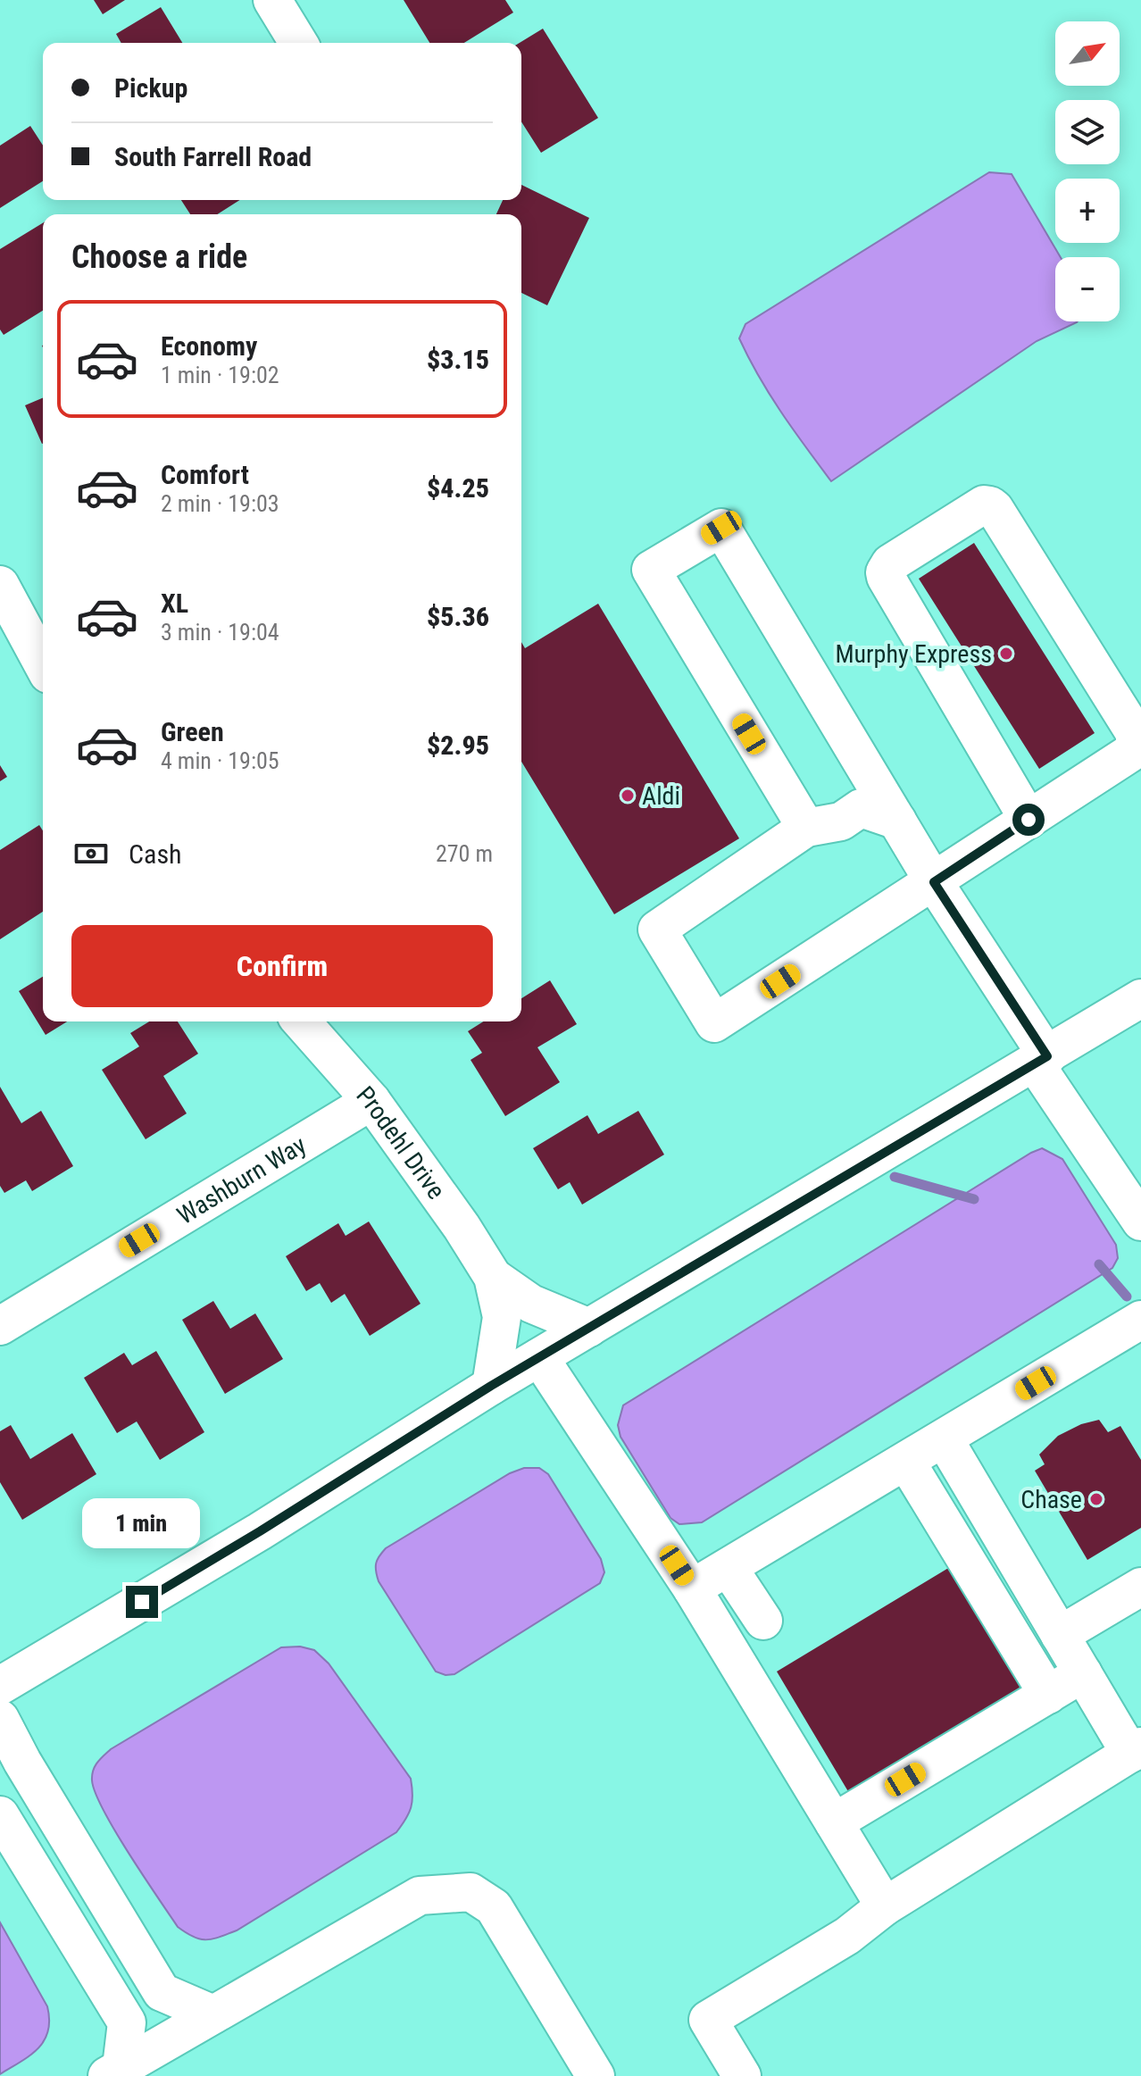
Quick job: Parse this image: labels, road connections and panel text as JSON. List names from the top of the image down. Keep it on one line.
{"streets":{"street":["Prodehl Drive","Washburn Way"]},"crossings":[["Prodehl Drive","Washburn Way"]],"places":["Murphy Express","Aldi","Chase"],"north":"top right","page":{"map_buttons":["+","−"],"banner":["Pickup","South Farrell Road"],"heading":"Choose a ride","list":[{"name":"Economy","note":"1 min · 19:02","value":"$3.15"},{"name":"Comfort","note":"2 min · 19:03","value":"$4.25"},{"name":"XL","note":"3 min · 19:04","value":"$5.36"},{"name":"Green","note":"4 min · 19:05","value":"$2.95"}],"pay":["Cash","270 m"],"buttons":"Confirm","bubble":"1 min"}}
